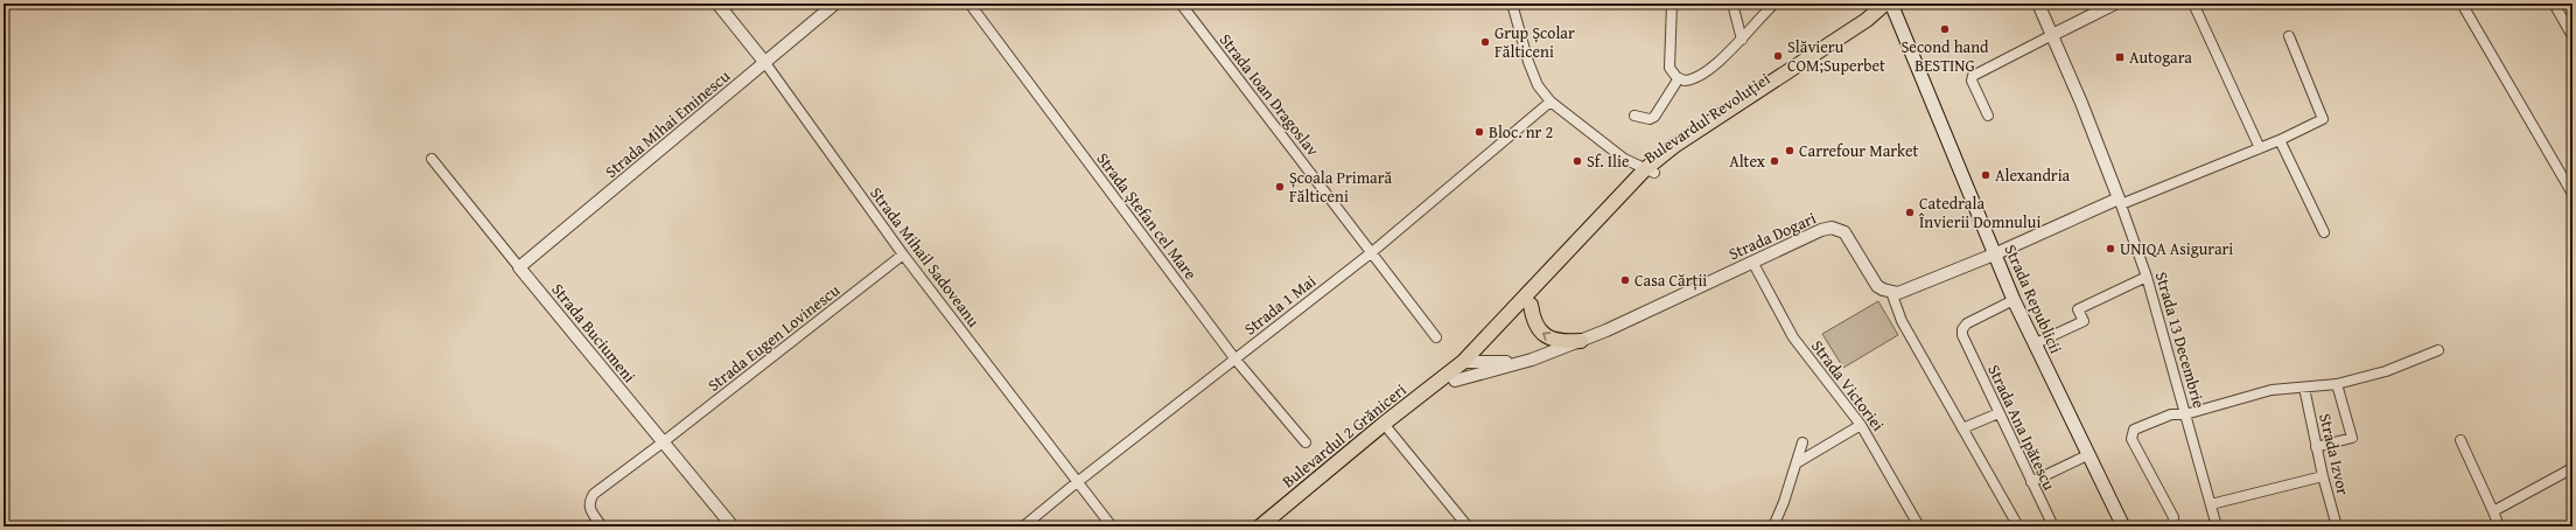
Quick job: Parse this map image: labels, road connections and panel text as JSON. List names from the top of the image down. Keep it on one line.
{"streets":{"main road":["Bulevardul Revoluției","Strada Republicii","Bulevardul 2 Grăniceri"],"street":["Strada Ioan Dragoslav","Strada Mihai Eminescu","Strada Ștefan cel Mare","Strada Dogari","Strada Mihail Sadoveanu","Strada 1 Mai","Strada Buciumeni","Strada Eugen Lovinescu","Strada 13 Decembrie","Strada Victoriei","Strada Ana Ipătescu","Strada Izvor"]},"crossings":[["Strada Ioan Dragoslav","Strada 1 Mai"],["Bulevardul Revoluției","Strada Dogari"],["Bulevardul Revoluției","Strada Republicii"],["Bulevardul Revoluției","Bulevardul 2 Grăniceri"],["Strada Mihai Eminescu","Strada Mihail Sadoveanu"],["Strada Mihai Eminescu","Strada Buciumeni"],["Strada Ștefan cel Mare","Strada 1 Mai"],["Strada Dogari","Strada Victoriei"],["Strada Dogari","Bulevardul 2 Grăniceri"],["Strada Mihail Sadoveanu","Strada 1 Mai"],["Strada Mihail Sadoveanu","Strada Eugen Lovinescu"],["Strada Republicii","Strada Ana Ipătescu"],["Strada Buciumeni","Strada Eugen Lovinescu"]],"places":{"other":["Second hand BESTING","Grup Școlar Fălticeni","Slăvieru COM;Superbet","Bloc. nr 2","Carrefour Market","Sf. Ilie","Altex","Alexandria","Școala Primară Fălticeni","Catedrala Învierii Domnului","UNIQA Asigurari","Casa Cărții"],"transit":["Autogara"]}}
